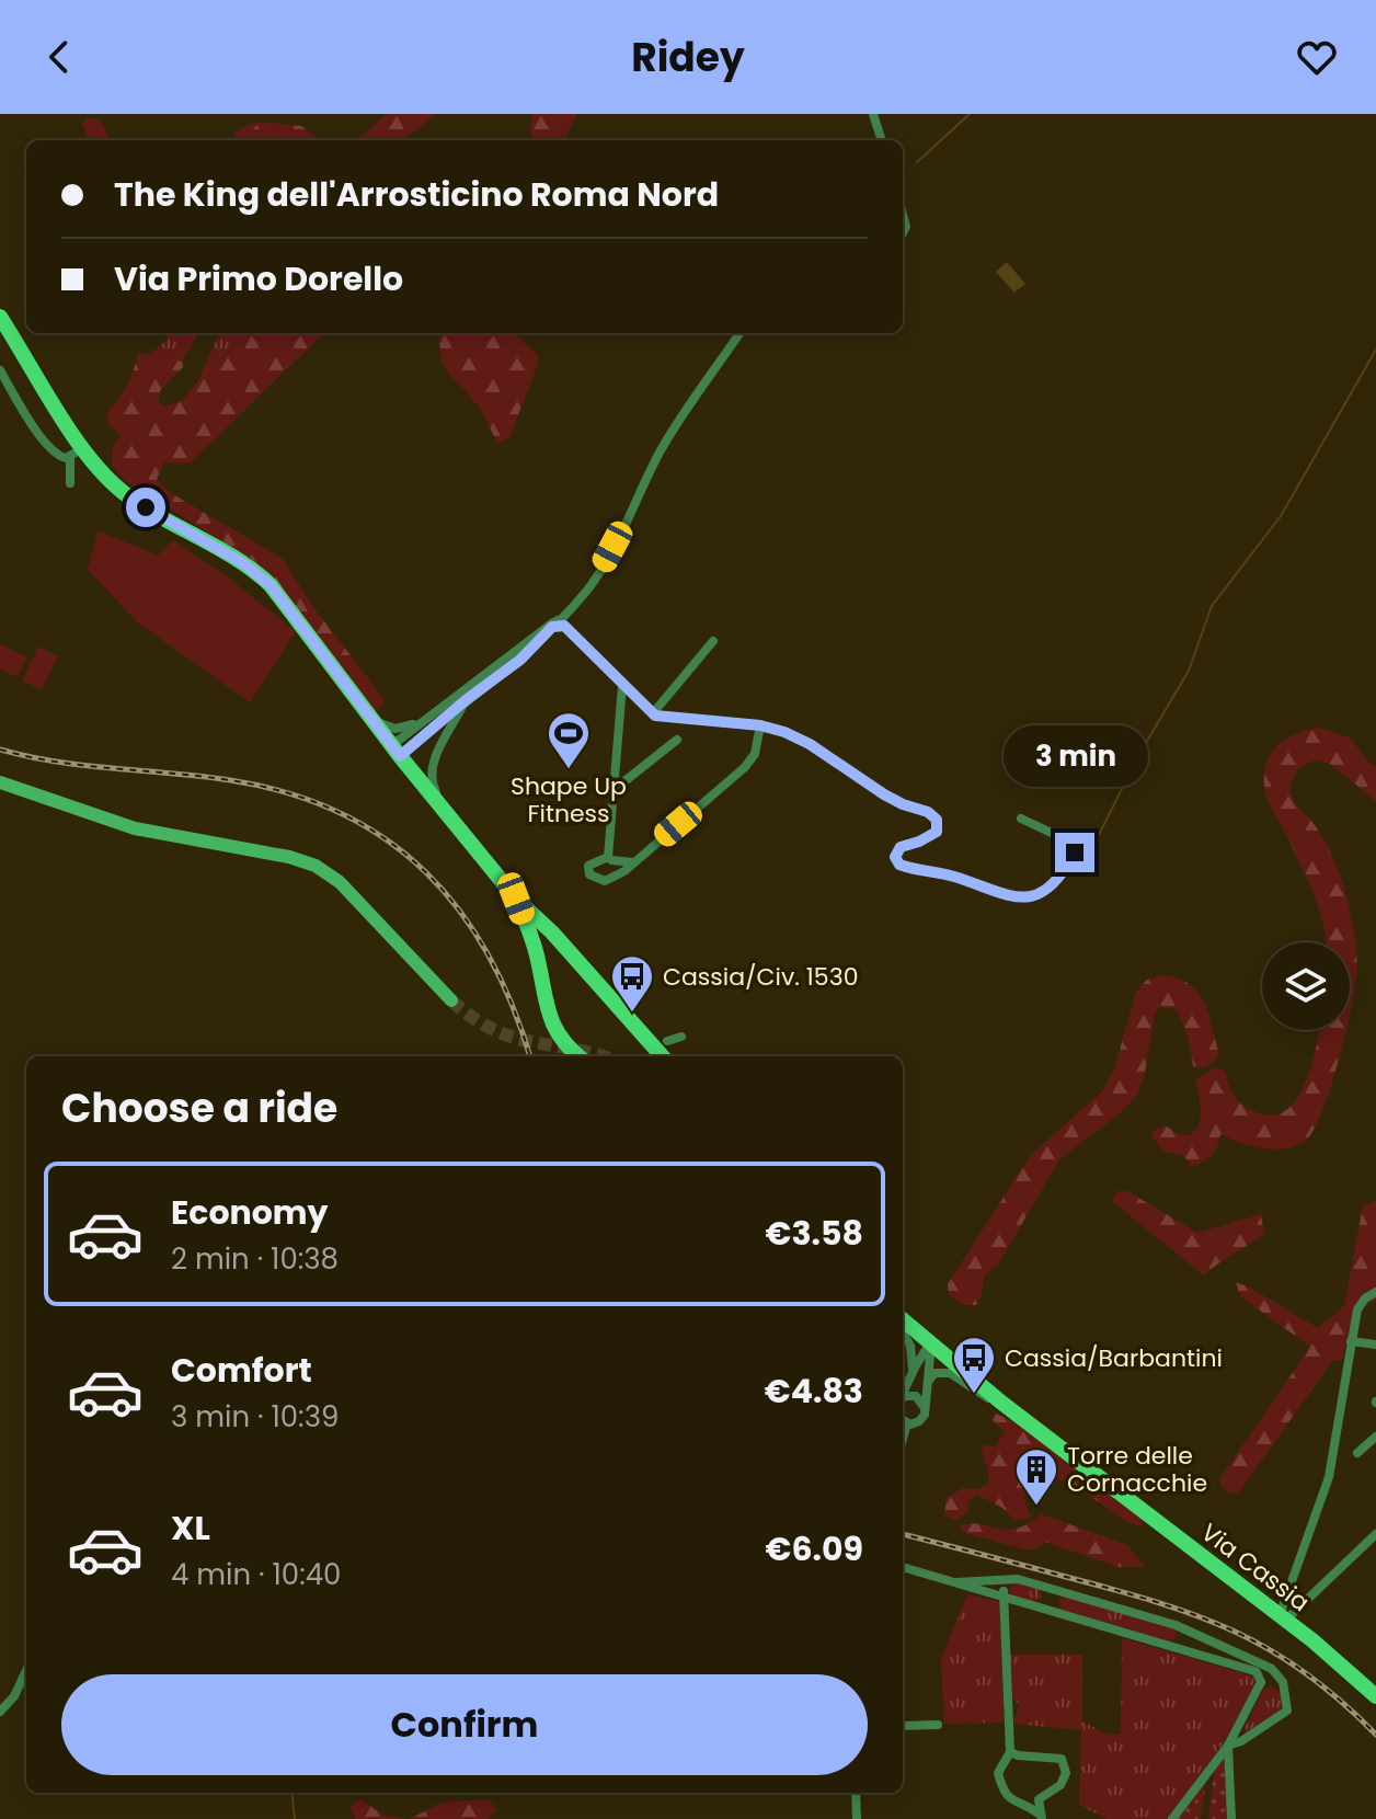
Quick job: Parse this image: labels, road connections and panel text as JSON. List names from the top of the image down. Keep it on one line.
{"streets":{"main road":["Via Cassia"]},"places":{"sports":["Shape Up Fitness"],"bus stop":["Cassia/Civ. 1530","Cassia/Barbantini"],"building":["Torre delle Cornacchie"]},"page":{"header":"Ridey","banner":["The King dell'Arrosticino Roma Nord","Via Primo Dorello"],"bubble":"3 min","heading":"Choose a ride","list":[{"name":"Economy","note":"2 min · 10:38","value":"€3.58"},{"name":"Comfort","note":"3 min · 10:39","value":"€4.83"},{"name":"XL","note":"4 min · 10:40","value":"€6.09"}],"buttons":"Confirm"}}
